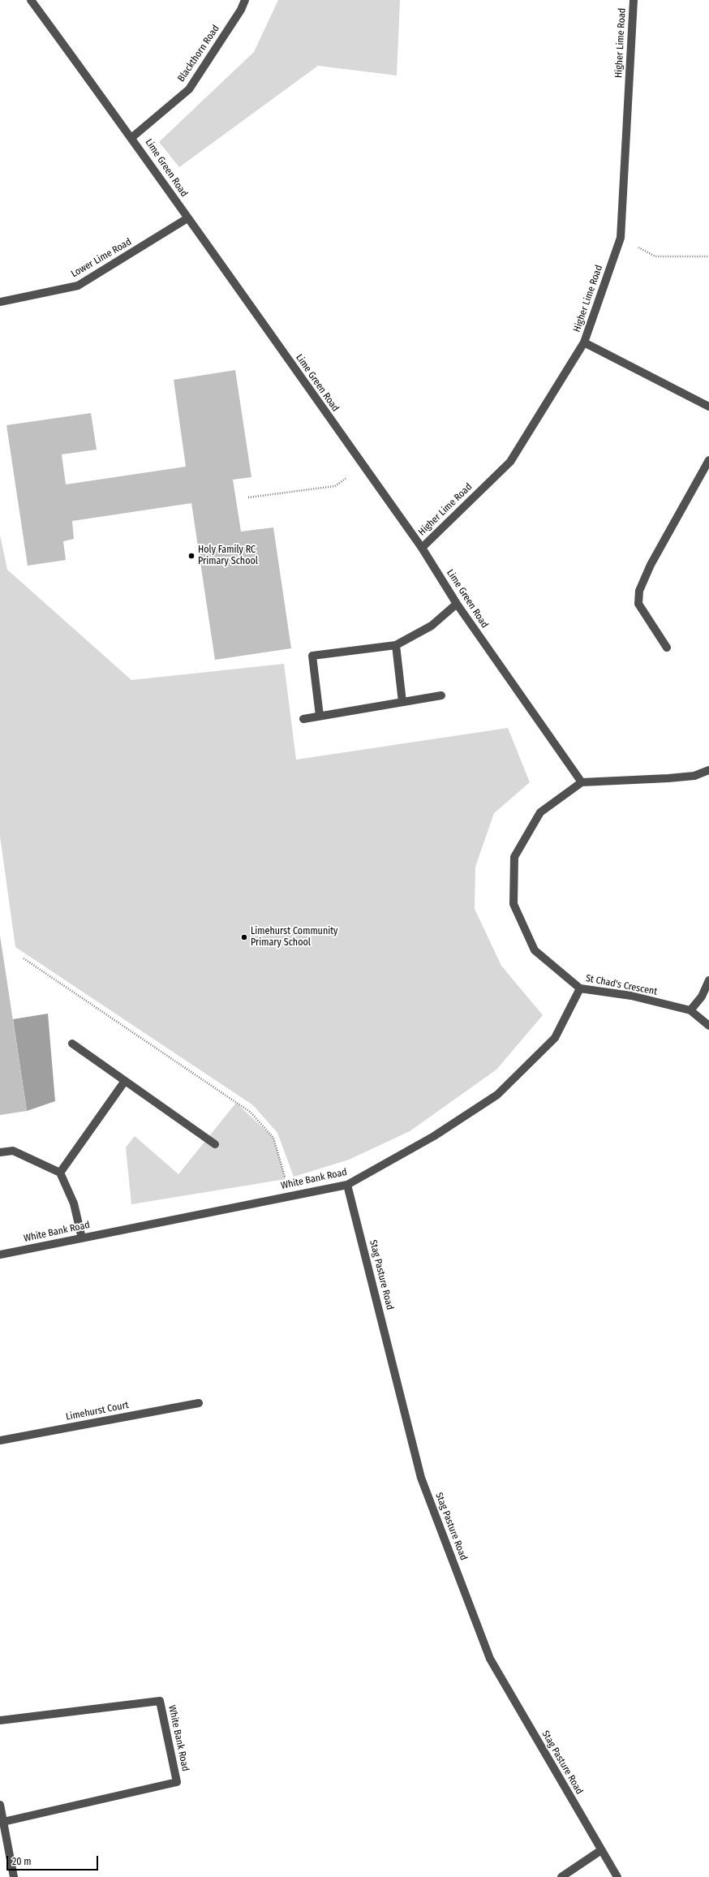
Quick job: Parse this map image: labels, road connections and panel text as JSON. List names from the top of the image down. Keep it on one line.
{"streets":{"street":["Higher Lime Road","Blackthorn Road","Lime Green Road","Lower Lime Road","St Chad's Crescent","White Bank Road","Stag Pasture Road","Limehurst Court"]},"crossings":[["Higher Lime Road","Lime Green Road"],["Blackthorn Road","Lime Green Road"],["Lime Green Road","Lower Lime Road"],["Lime Green Road","St Chad's Crescent"],["St Chad's Crescent","White Bank Road"],["White Bank Road","Stag Pasture Road"]],"places":["Holy Family RC Primary School","Limehurst Community Primary School"],"scale_bar":"20 m"}
